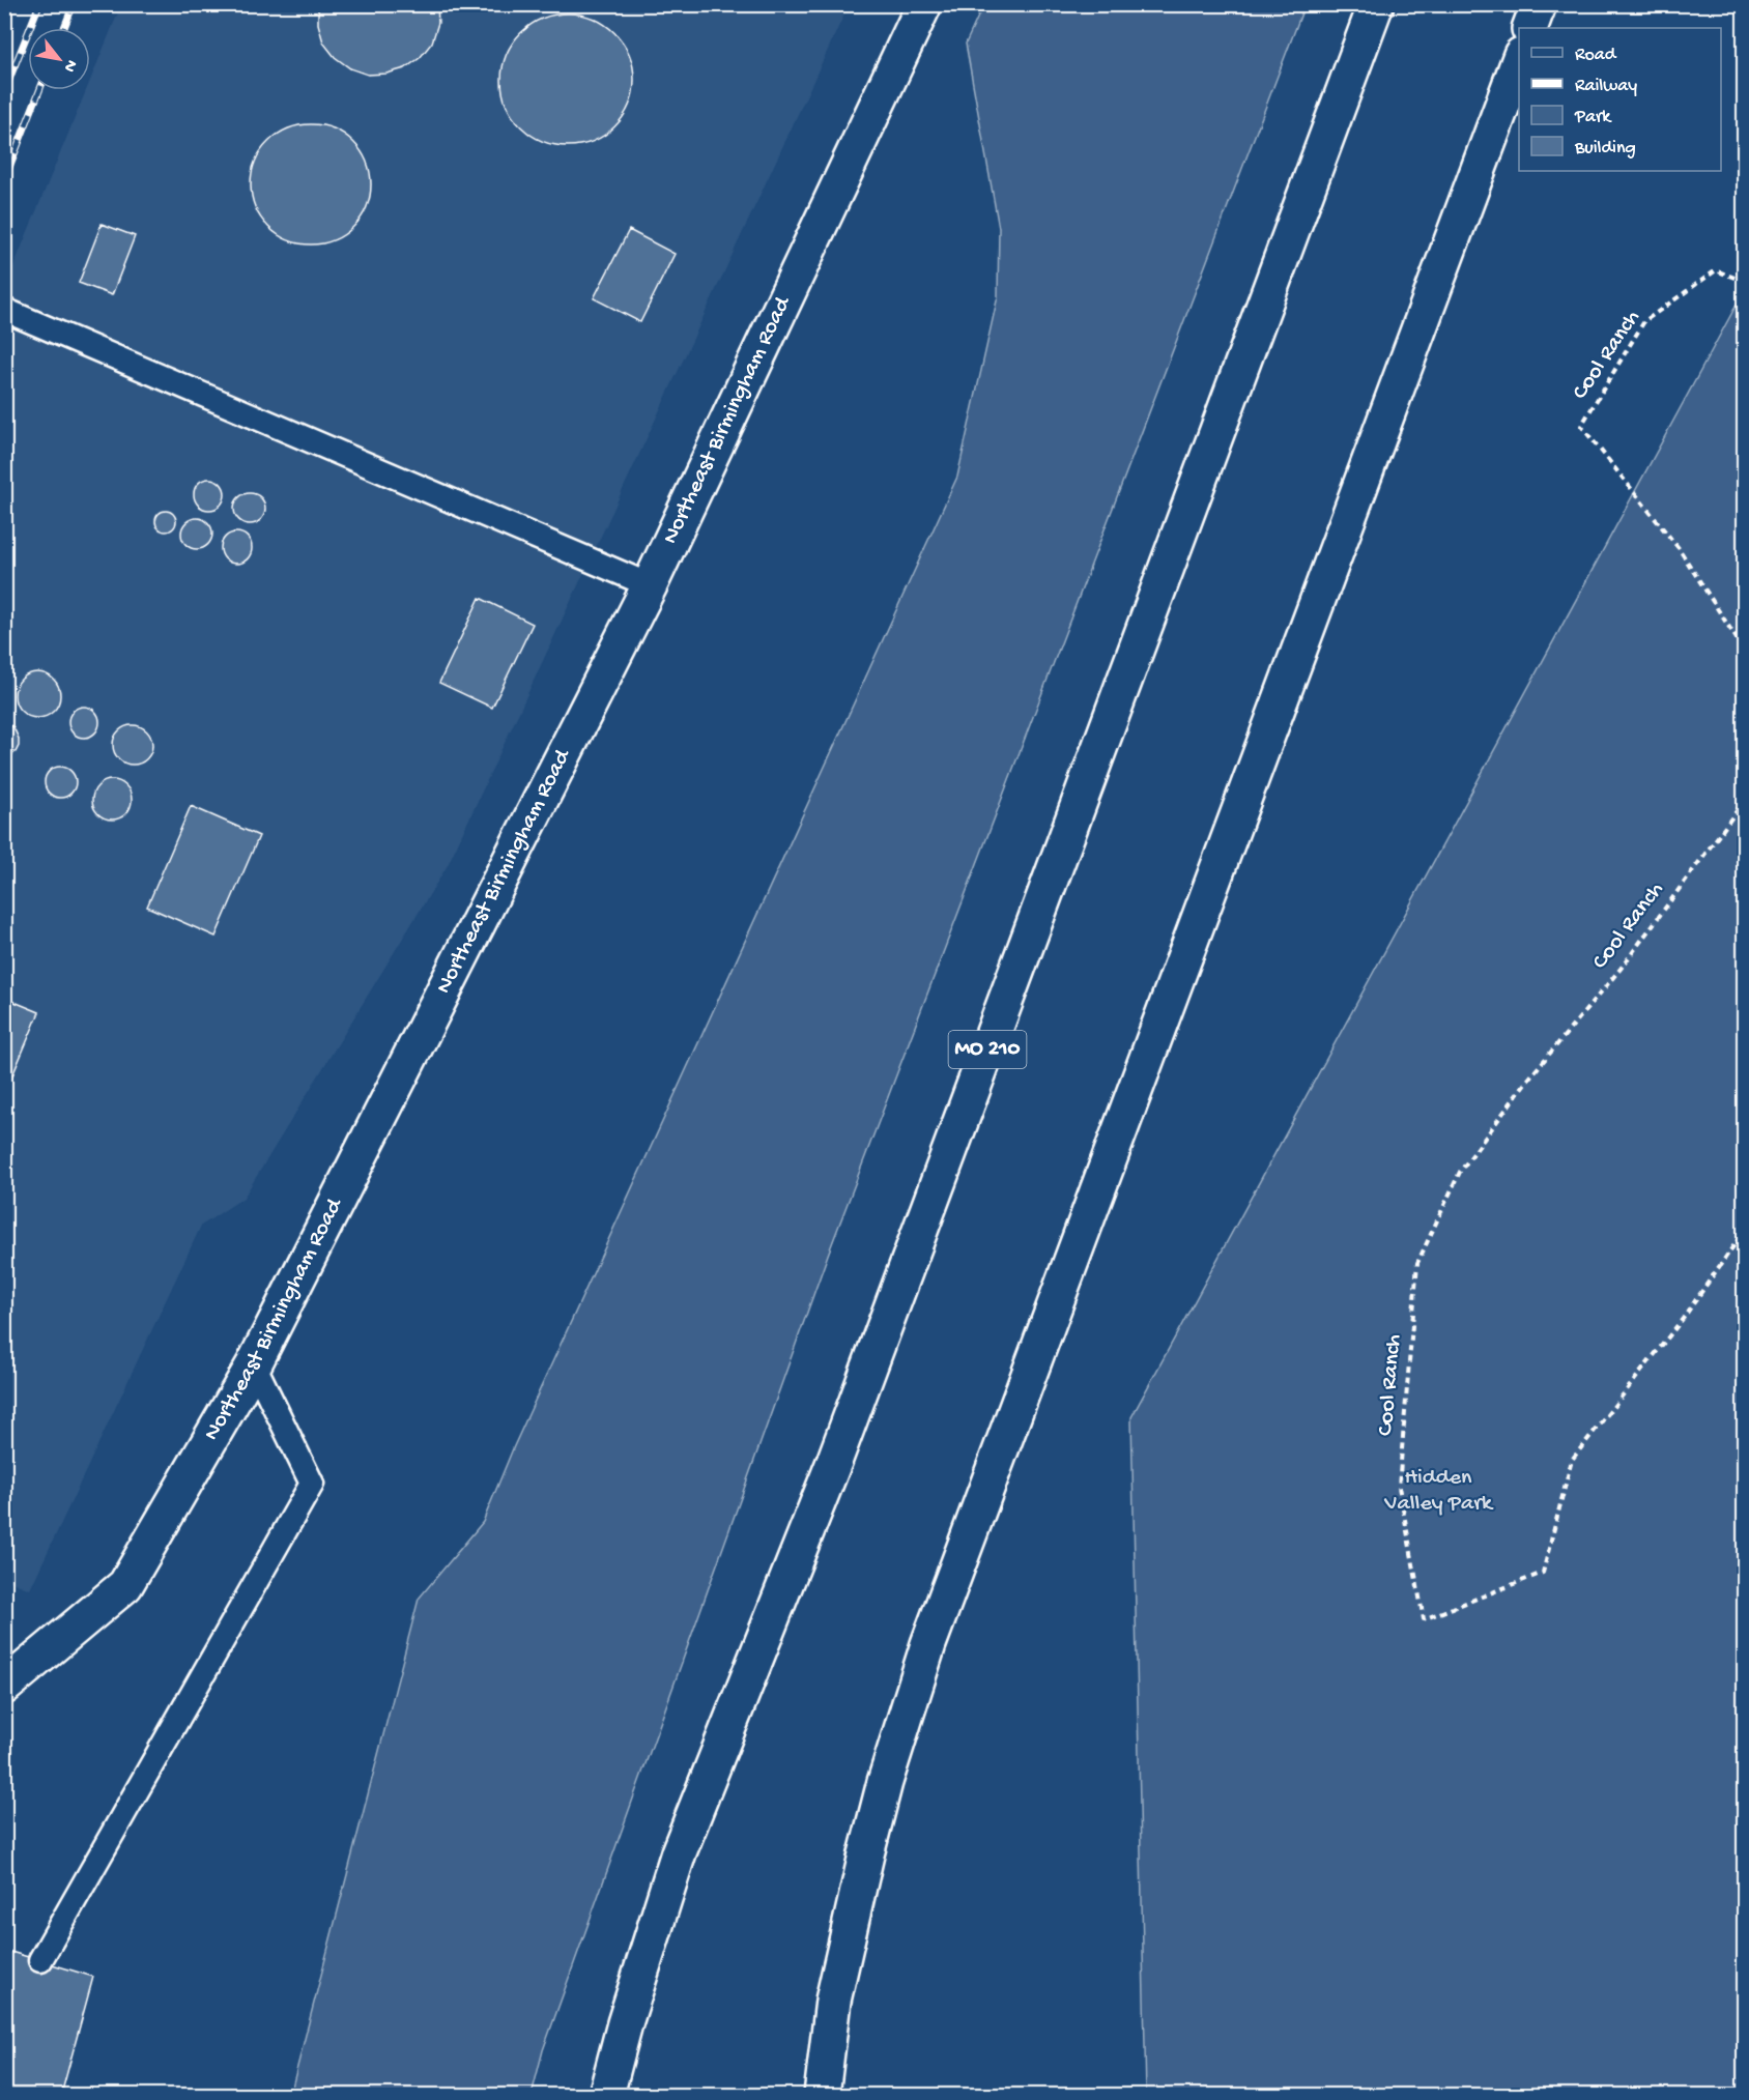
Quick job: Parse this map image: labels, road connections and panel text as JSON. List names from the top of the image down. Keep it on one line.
{"streets":{"main road":["Northeast Birmingham Road","MO 210"],"path":["Cool Ranch"]},"parks":["Hidden Valley Park"],"legend":["Road","Railway","Park","Building"],"north":"bottom right"}
